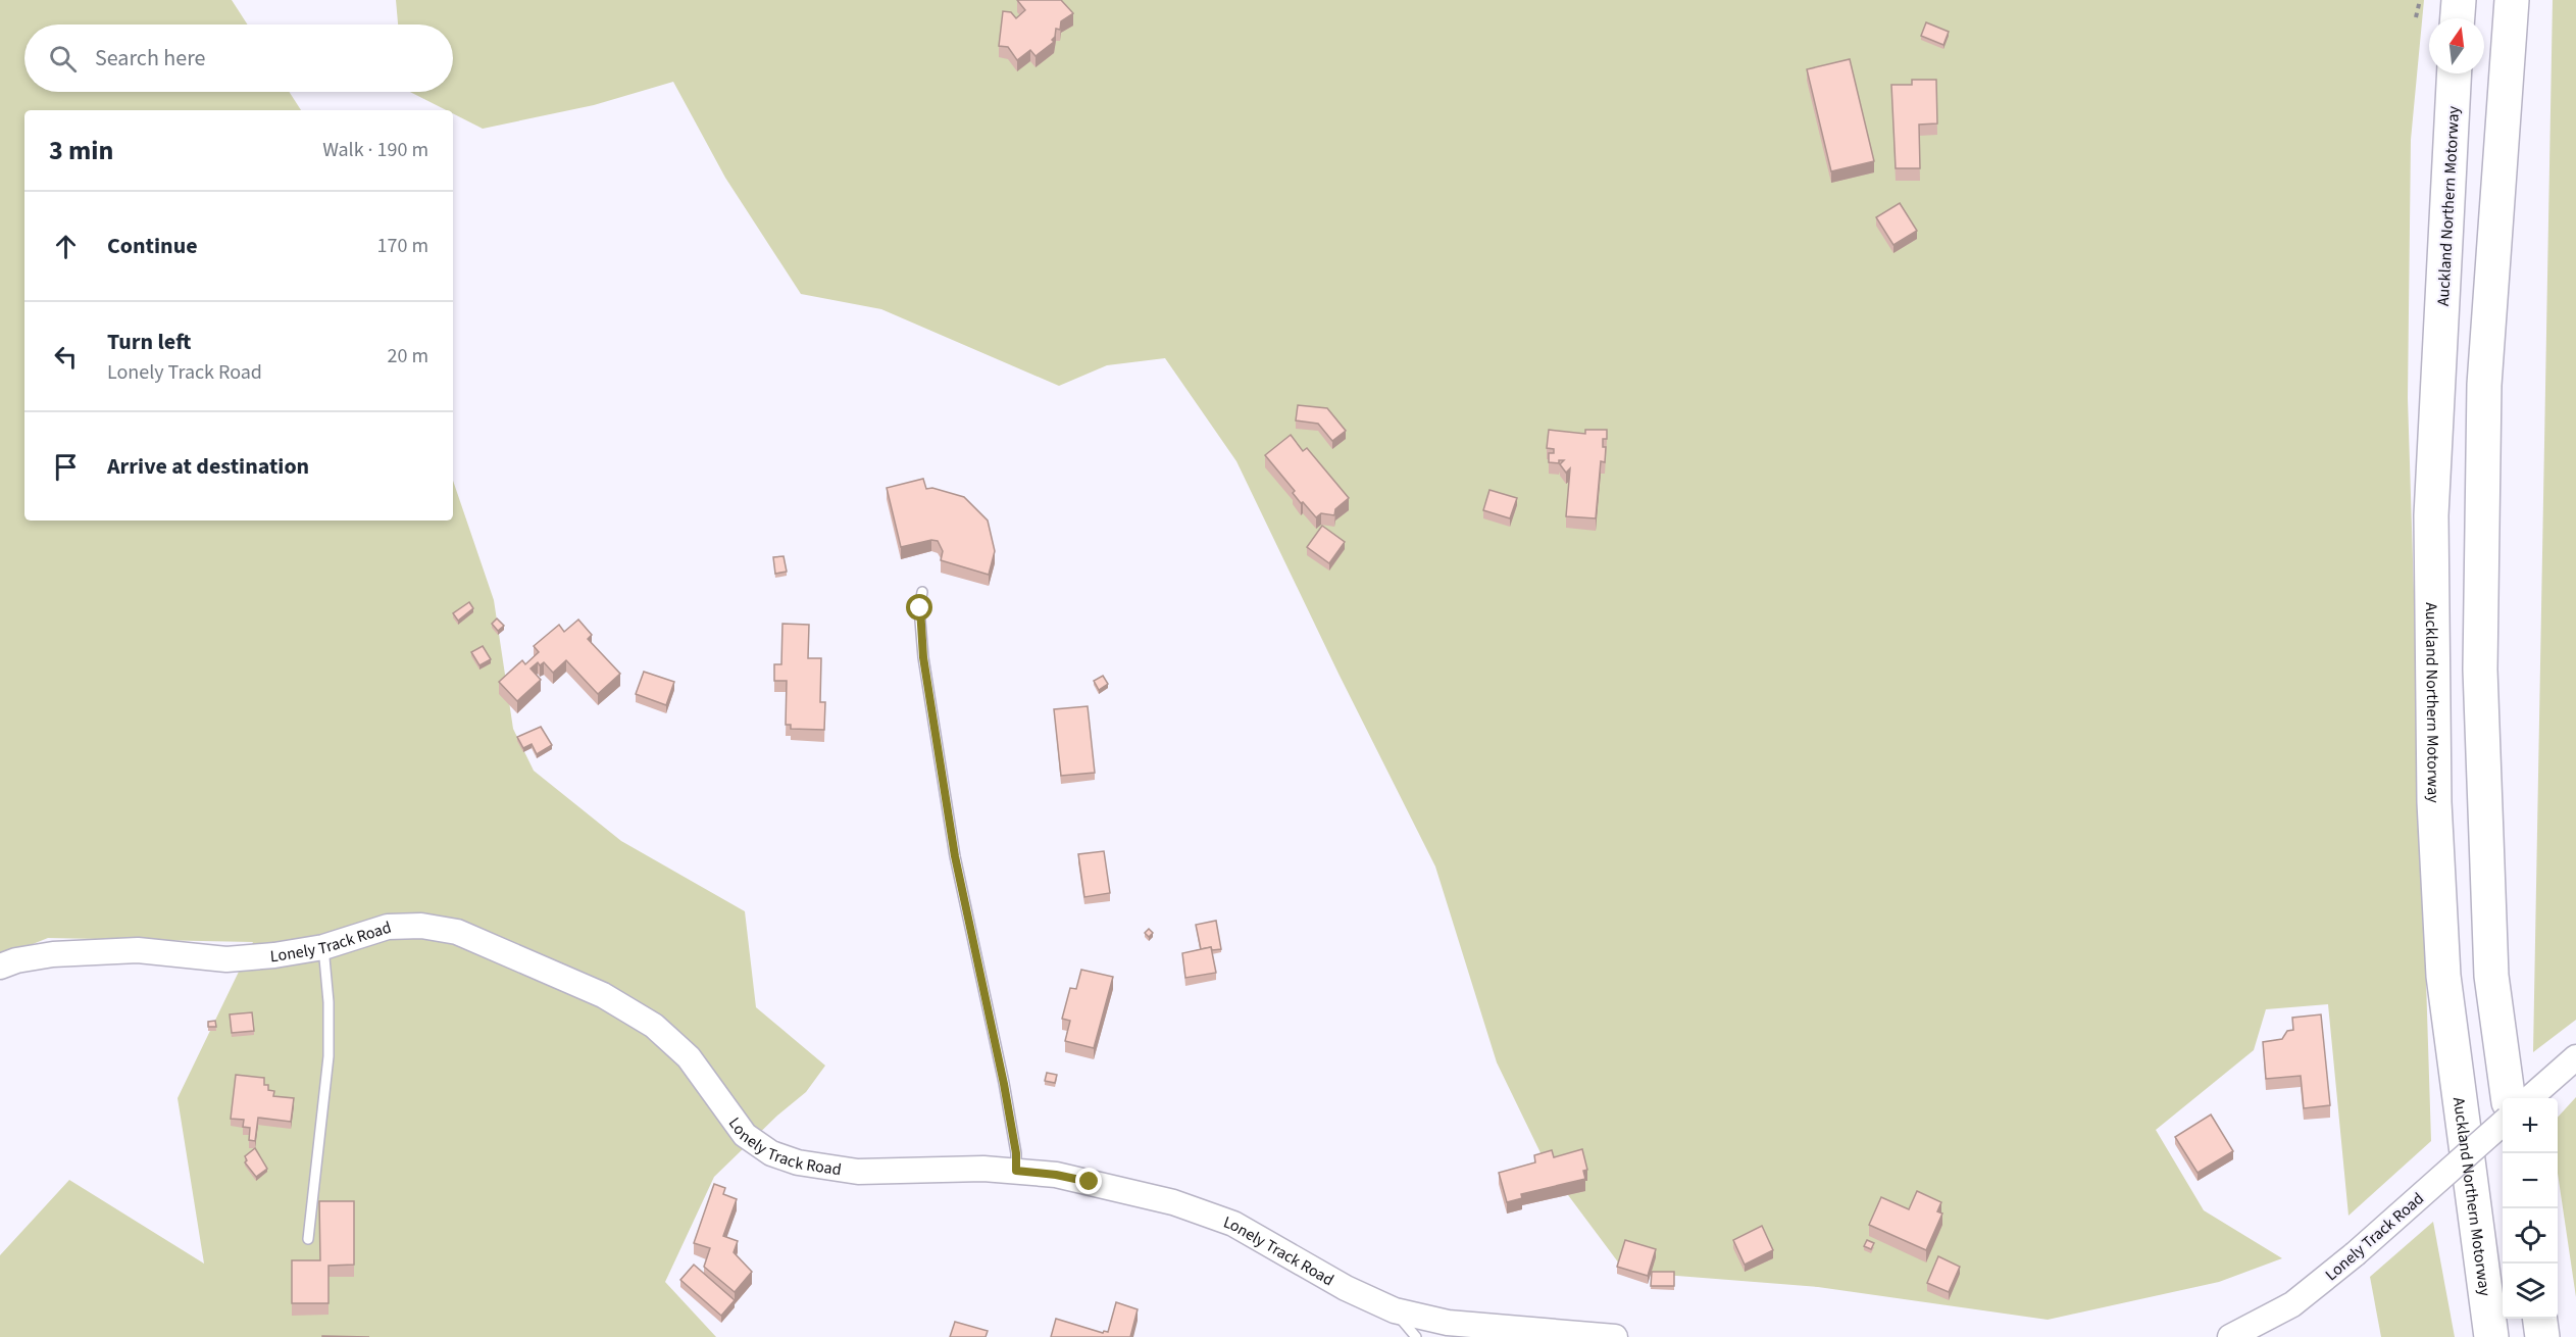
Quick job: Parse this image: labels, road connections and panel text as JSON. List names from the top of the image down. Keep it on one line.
{"streets":{"highway":["Auckland Northern Motorway"],"street":["Lonely Track Road"]},"north":"top","page":{"search":"Search here","heading":["3 min","Walk · 190 m"],"list":[["Continue","170 m"],["Turn left","Lonely Track Road","20 m"],"Arrive at destination"],"map_buttons":["+","−"]}}
